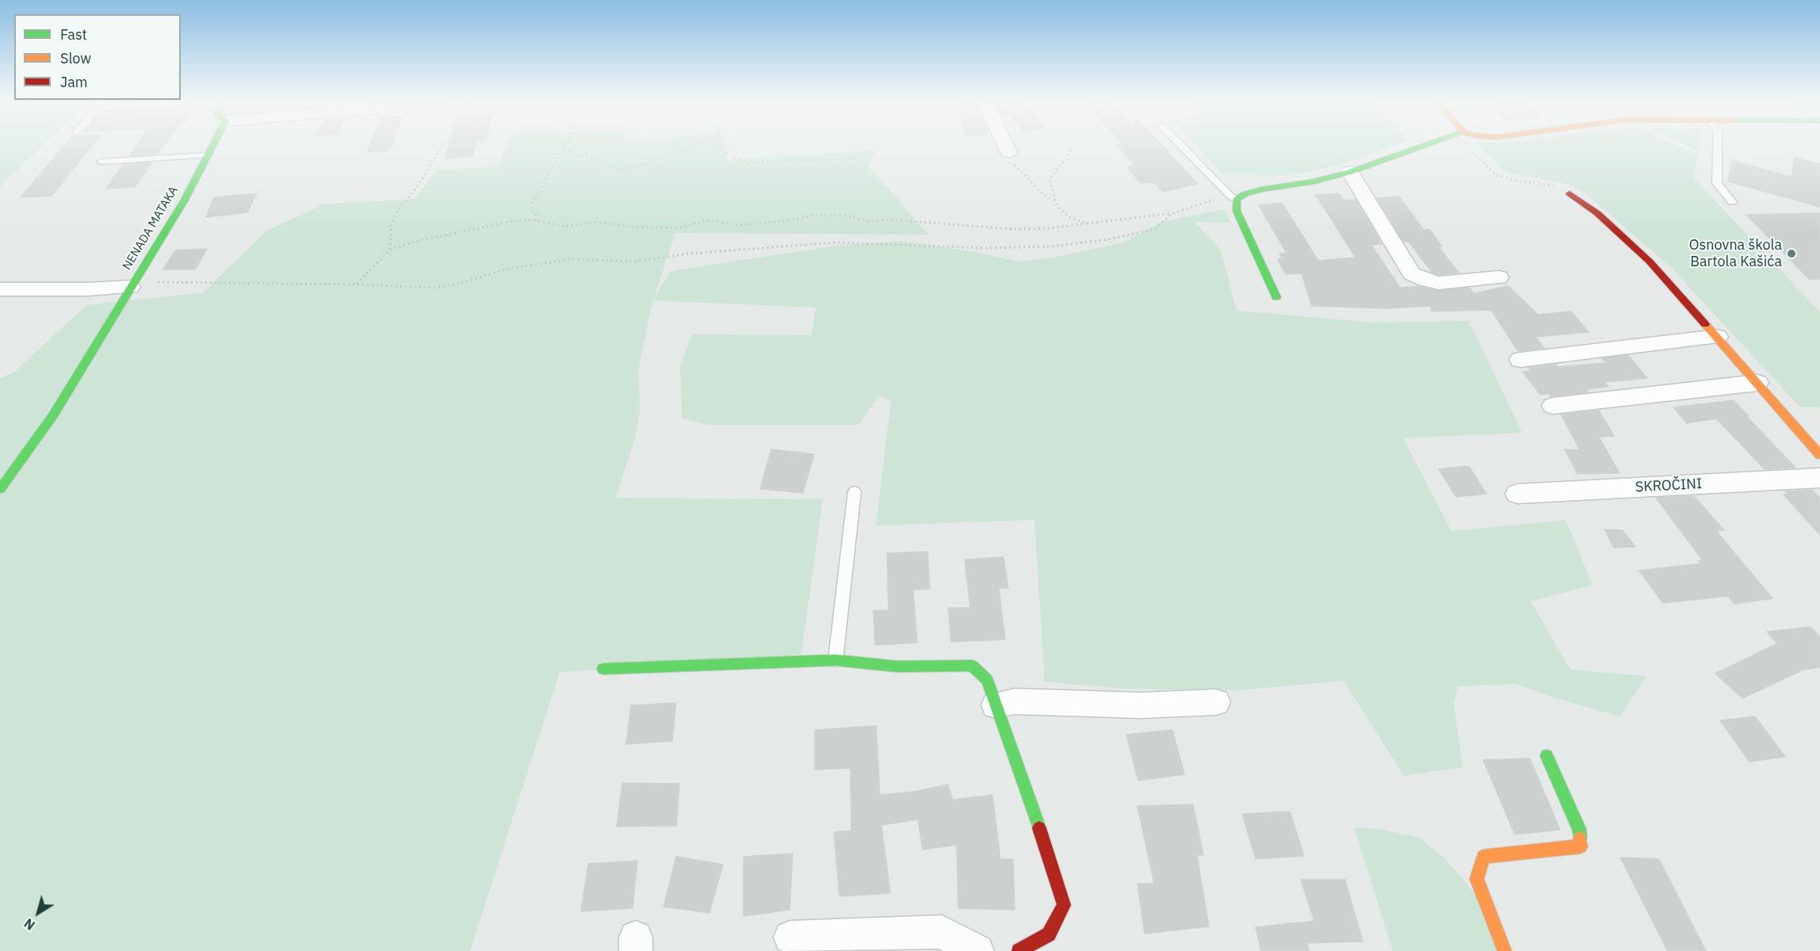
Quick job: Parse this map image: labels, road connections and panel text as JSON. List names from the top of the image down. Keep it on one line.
{"streets":{"street":["NENADA MATAKA","SKROČINI"]},"places":["Osnovna škola Bartola Kašića"],"legend":["Fast","Slow","Jam"],"north":"bottom left"}
